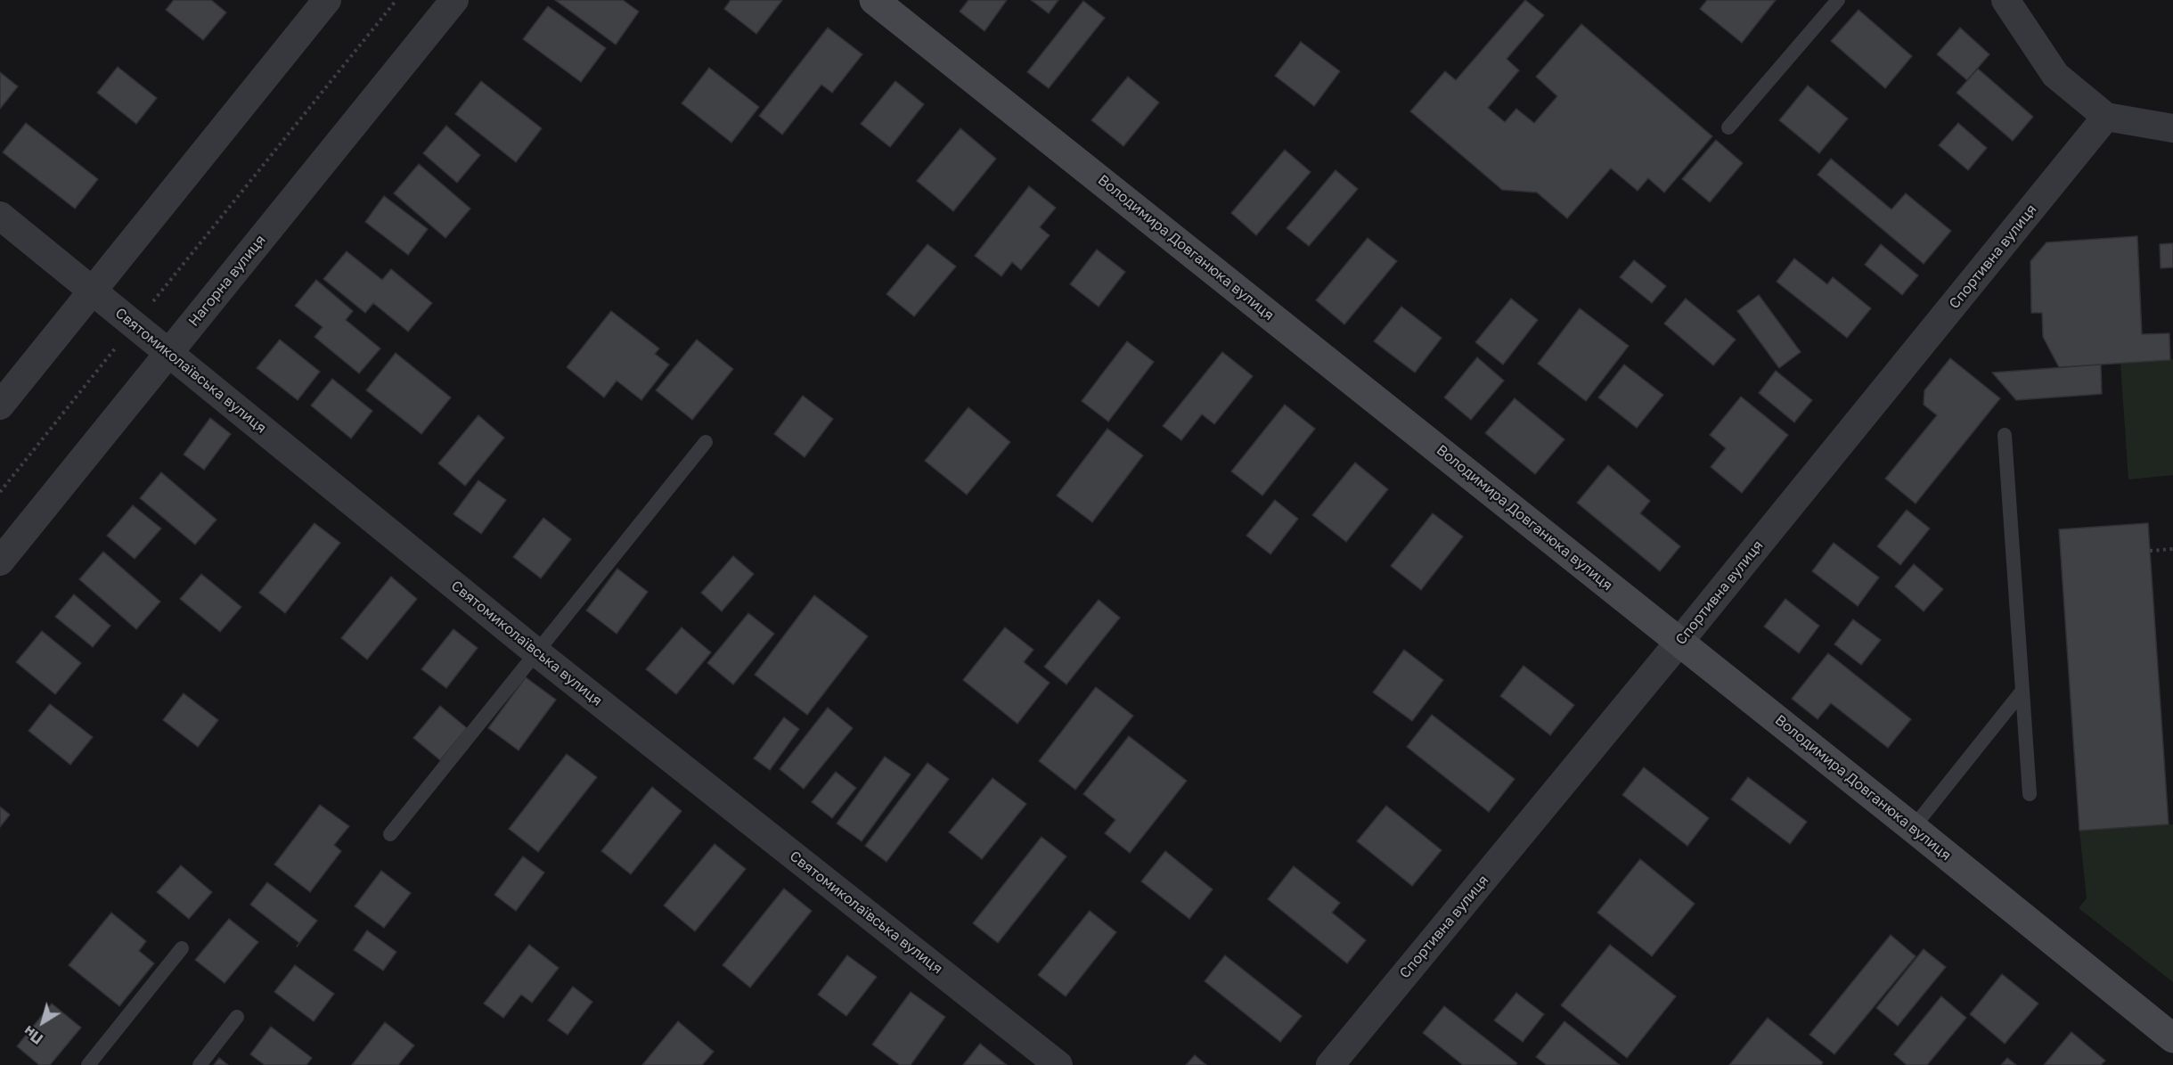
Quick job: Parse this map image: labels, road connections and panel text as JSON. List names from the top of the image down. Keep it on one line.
{"streets":{"main road":["Володимира Довганюка вулиця"],"street":["Спортивна вулиця","Нагорна вулиця","Святомиколаївська вулиця"]},"crossings":[["Володимира Довганюка вулиця","Спортивна вулиця"],["Нагорна вулиця","Святомиколаївська вулиця"]],"north":"bottom left"}
